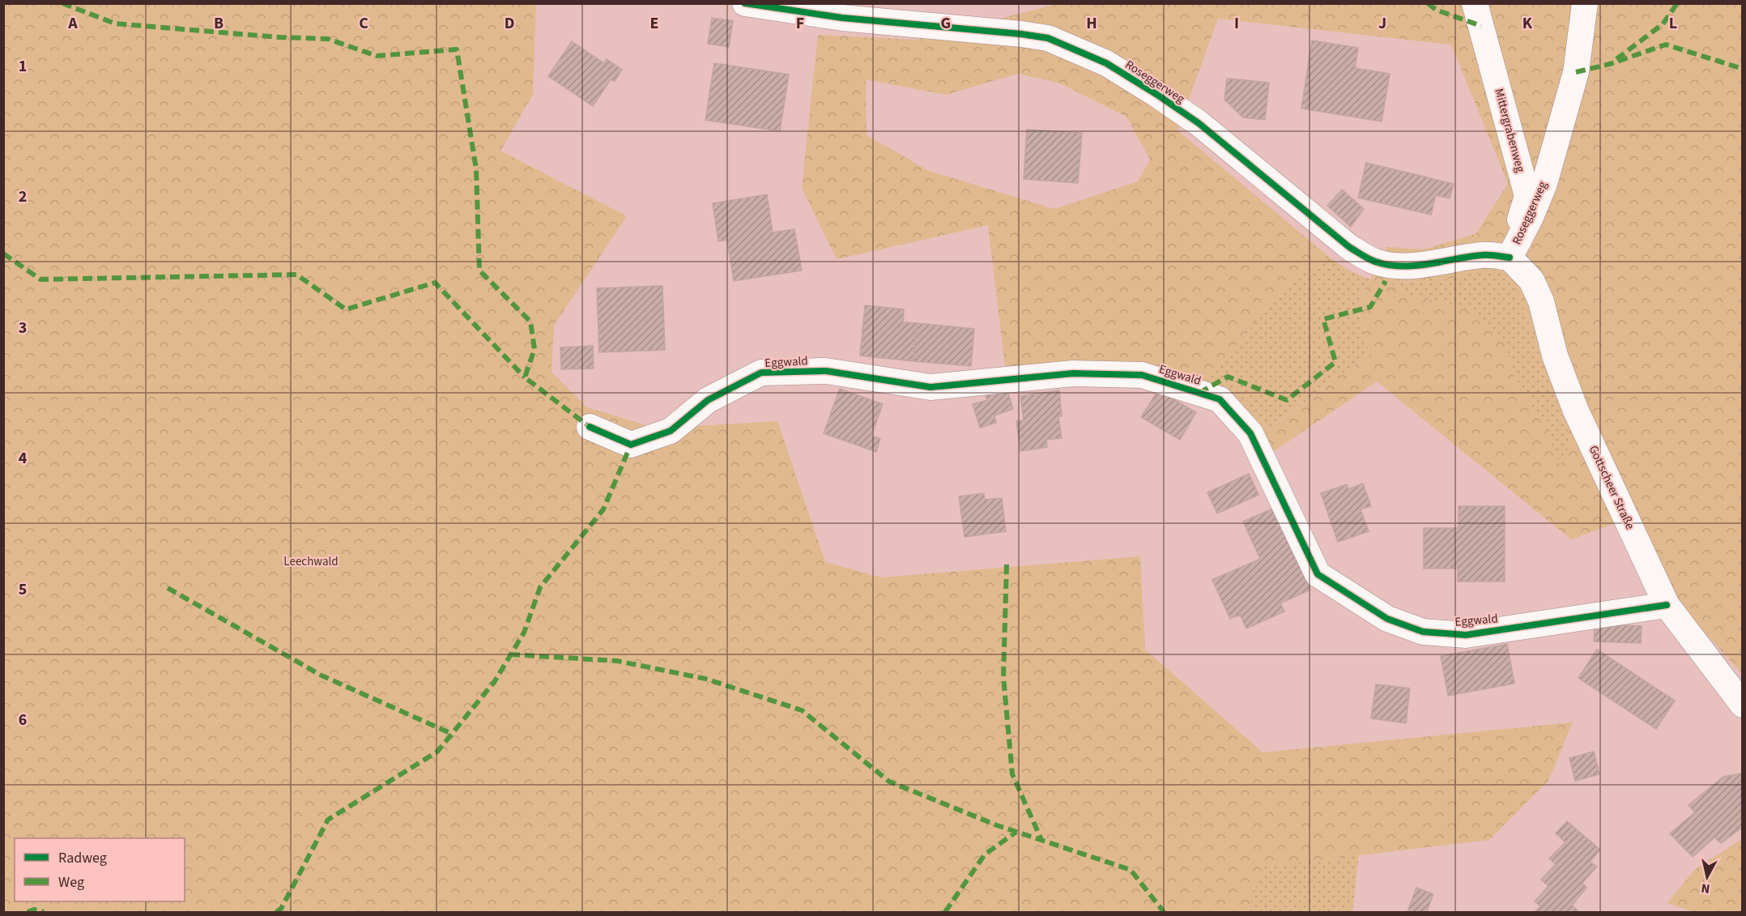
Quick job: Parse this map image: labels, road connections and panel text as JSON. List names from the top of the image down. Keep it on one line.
{"streets":{"street":["Roseggerweg","Mittergrabenweg","Eggwald","Gottscheer Straße"]},"crossings":[["Roseggerweg","Mittergrabenweg"],["Roseggerweg","Gottscheer Straße"],["Mittergrabenweg","Gottscheer Straße"],["Eggwald","Gottscheer Straße"]],"parks":["Leechwald"],"legend":["Radweg","Weg"],"north":"bottom","grid":{"columns":["A","B","C","D","E","F","G","H","I","J","K","L"],"rows":["1","2","3","4","5","6"]}}
